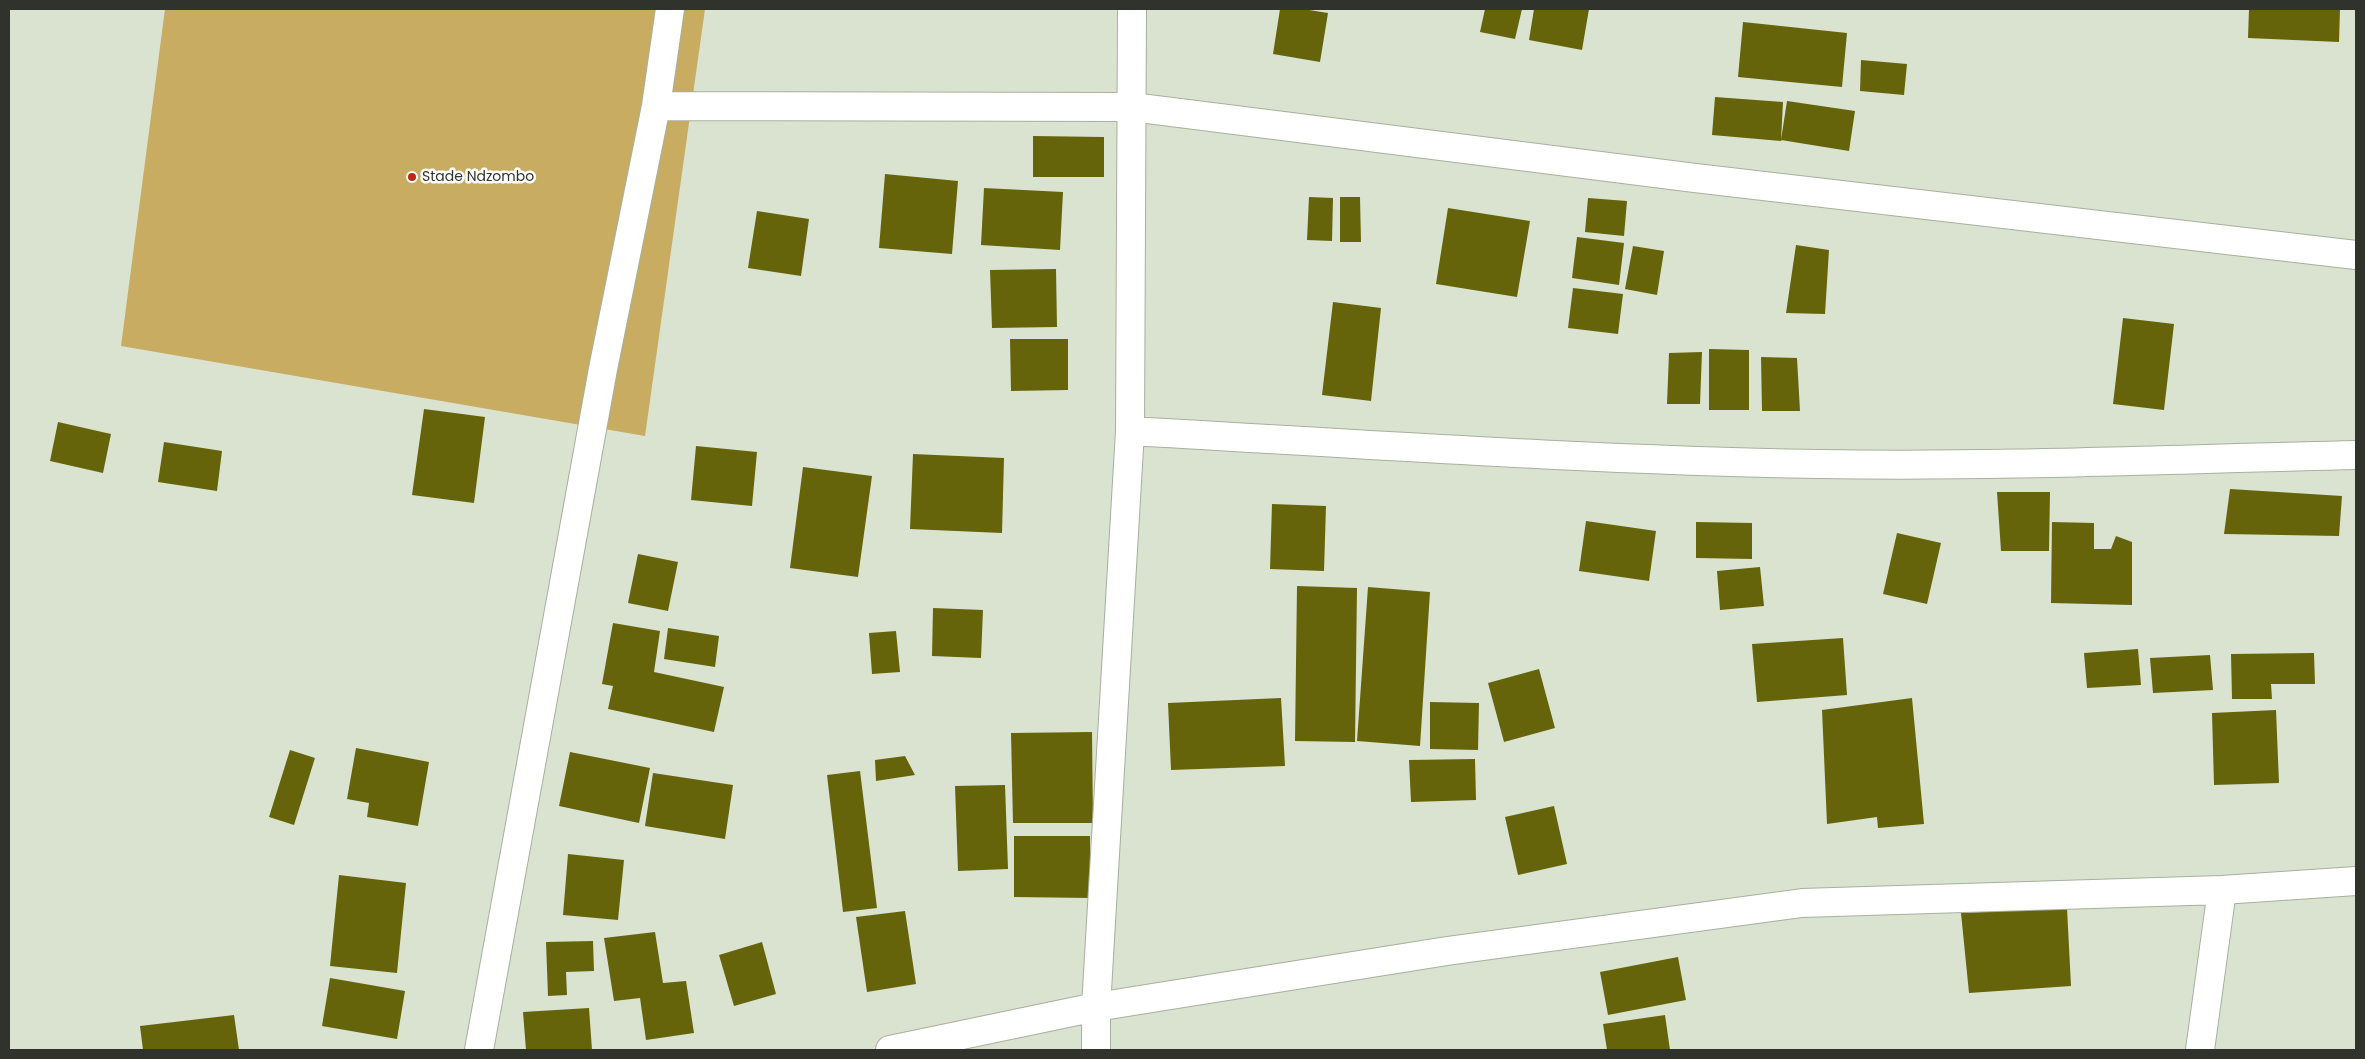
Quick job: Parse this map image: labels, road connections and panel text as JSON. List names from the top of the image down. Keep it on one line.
{"places":["Stade Ndzombo"]}
